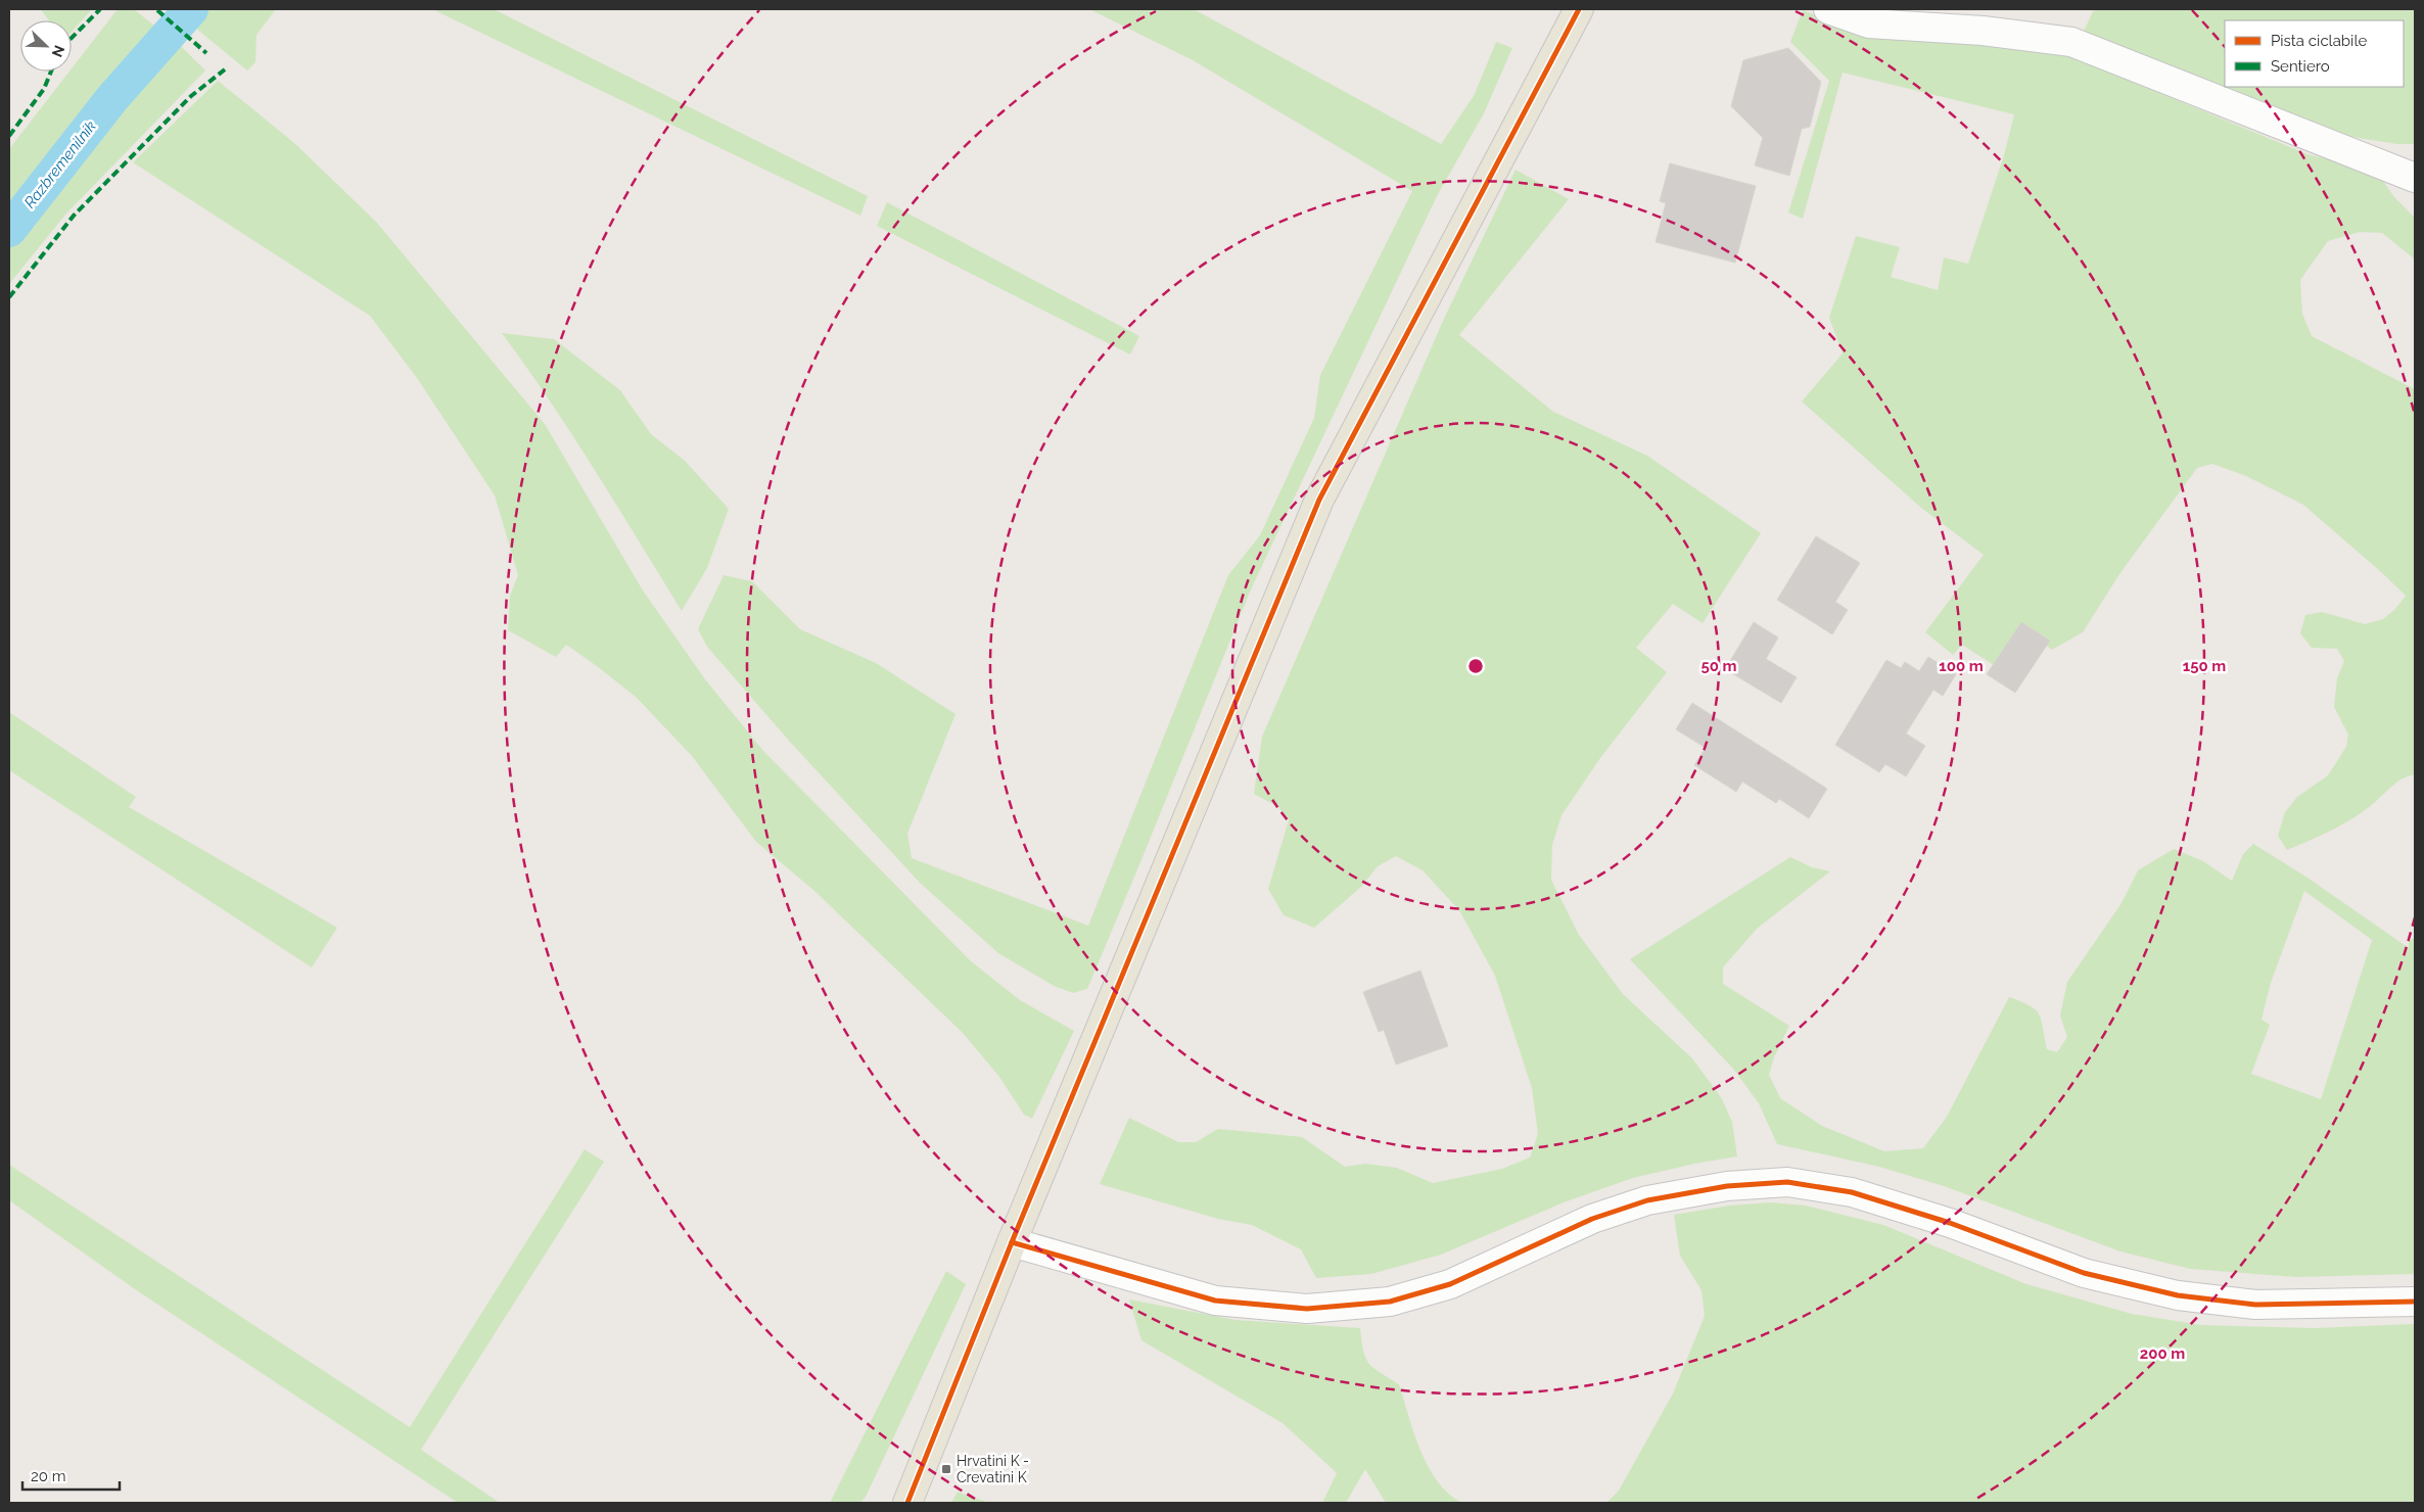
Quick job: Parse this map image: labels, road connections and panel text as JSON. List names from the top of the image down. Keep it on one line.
{"water":["Razbremenilnik"],"places":{"transit":["Hrvatini K - Crevatini K"]},"legend":["Pista ciclabile","Sentiero"],"scale_bar":"20 m","north":"bottom right","rings":["50 m","100 m","150 m","200 m"]}
